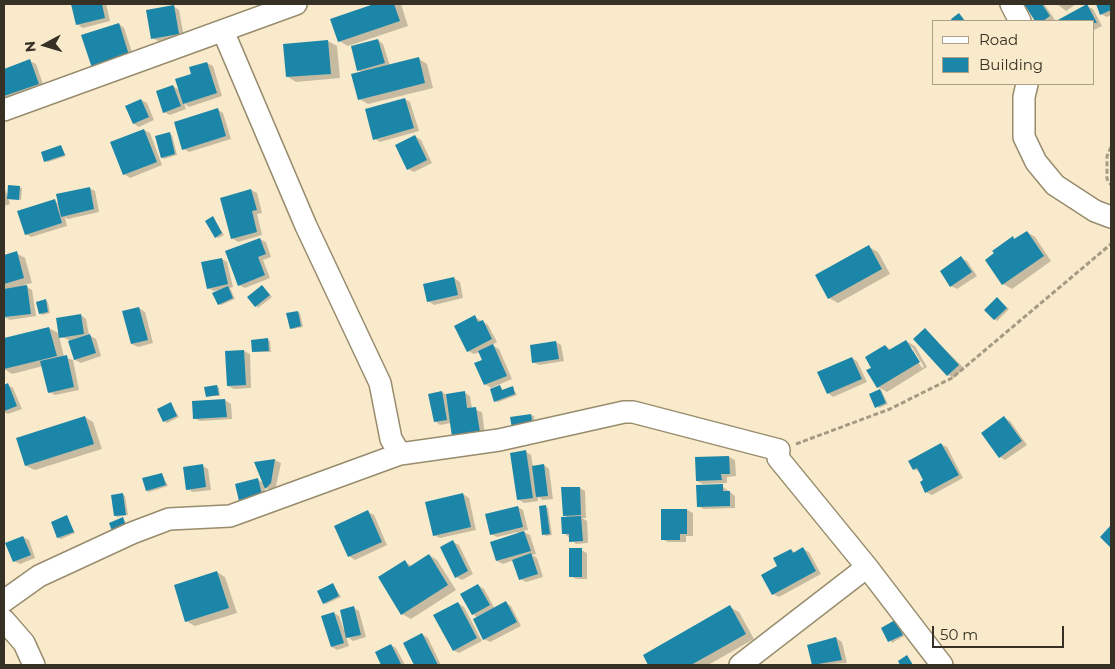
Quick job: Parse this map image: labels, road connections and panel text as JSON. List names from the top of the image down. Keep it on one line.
{"legend":["Road","Building"],"scale_bar":"50 m","north":"left"}
